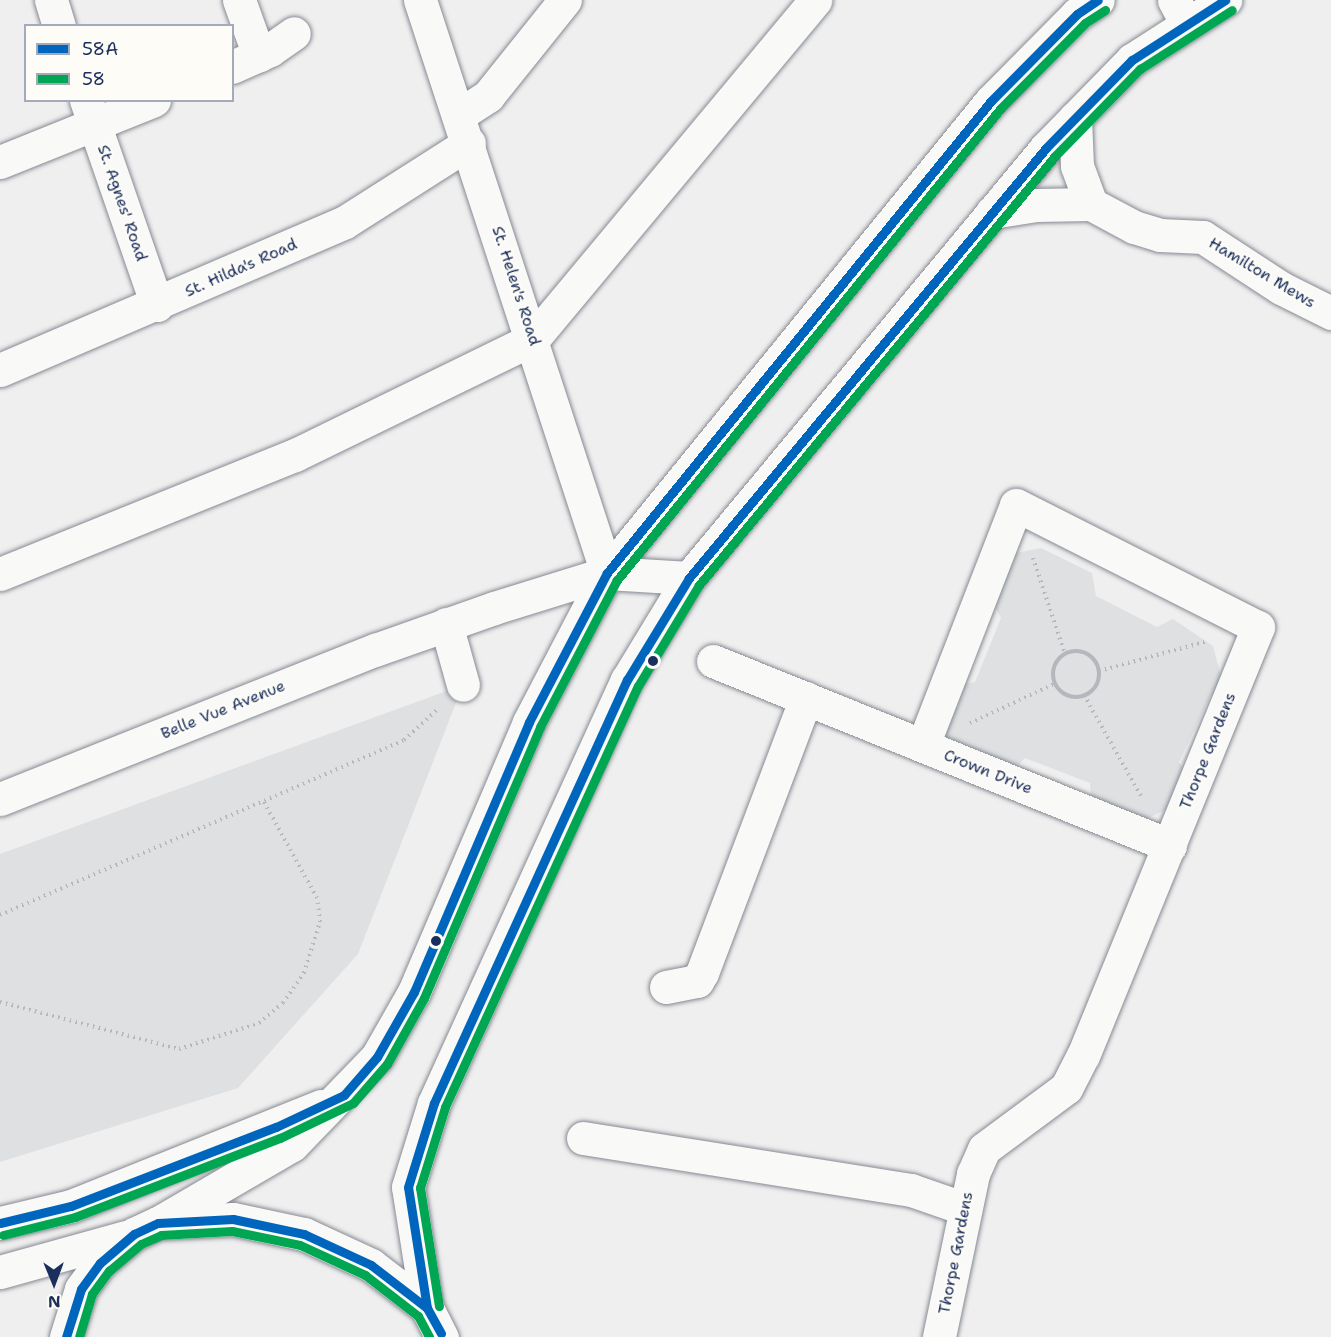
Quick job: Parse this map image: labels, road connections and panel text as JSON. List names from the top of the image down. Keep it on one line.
{"streets":{"main road":["St. Agnes' Road","St. Hilda's Road","Hamilton Mews","St. Helen's Road","Belle Vue Avenue","Thorpe Gardens","Crown Drive"]},"crossings":[["St. Agnes' Road","St. Hilda's Road"],["St. Hilda's Road","St. Helen's Road"],["St. Helen's Road","Belle Vue Avenue"],["Thorpe Gardens","Crown Drive"]],"lines":["transit line 58A","transit line 58"],"legend":["58A","58"],"north":"bottom"}
